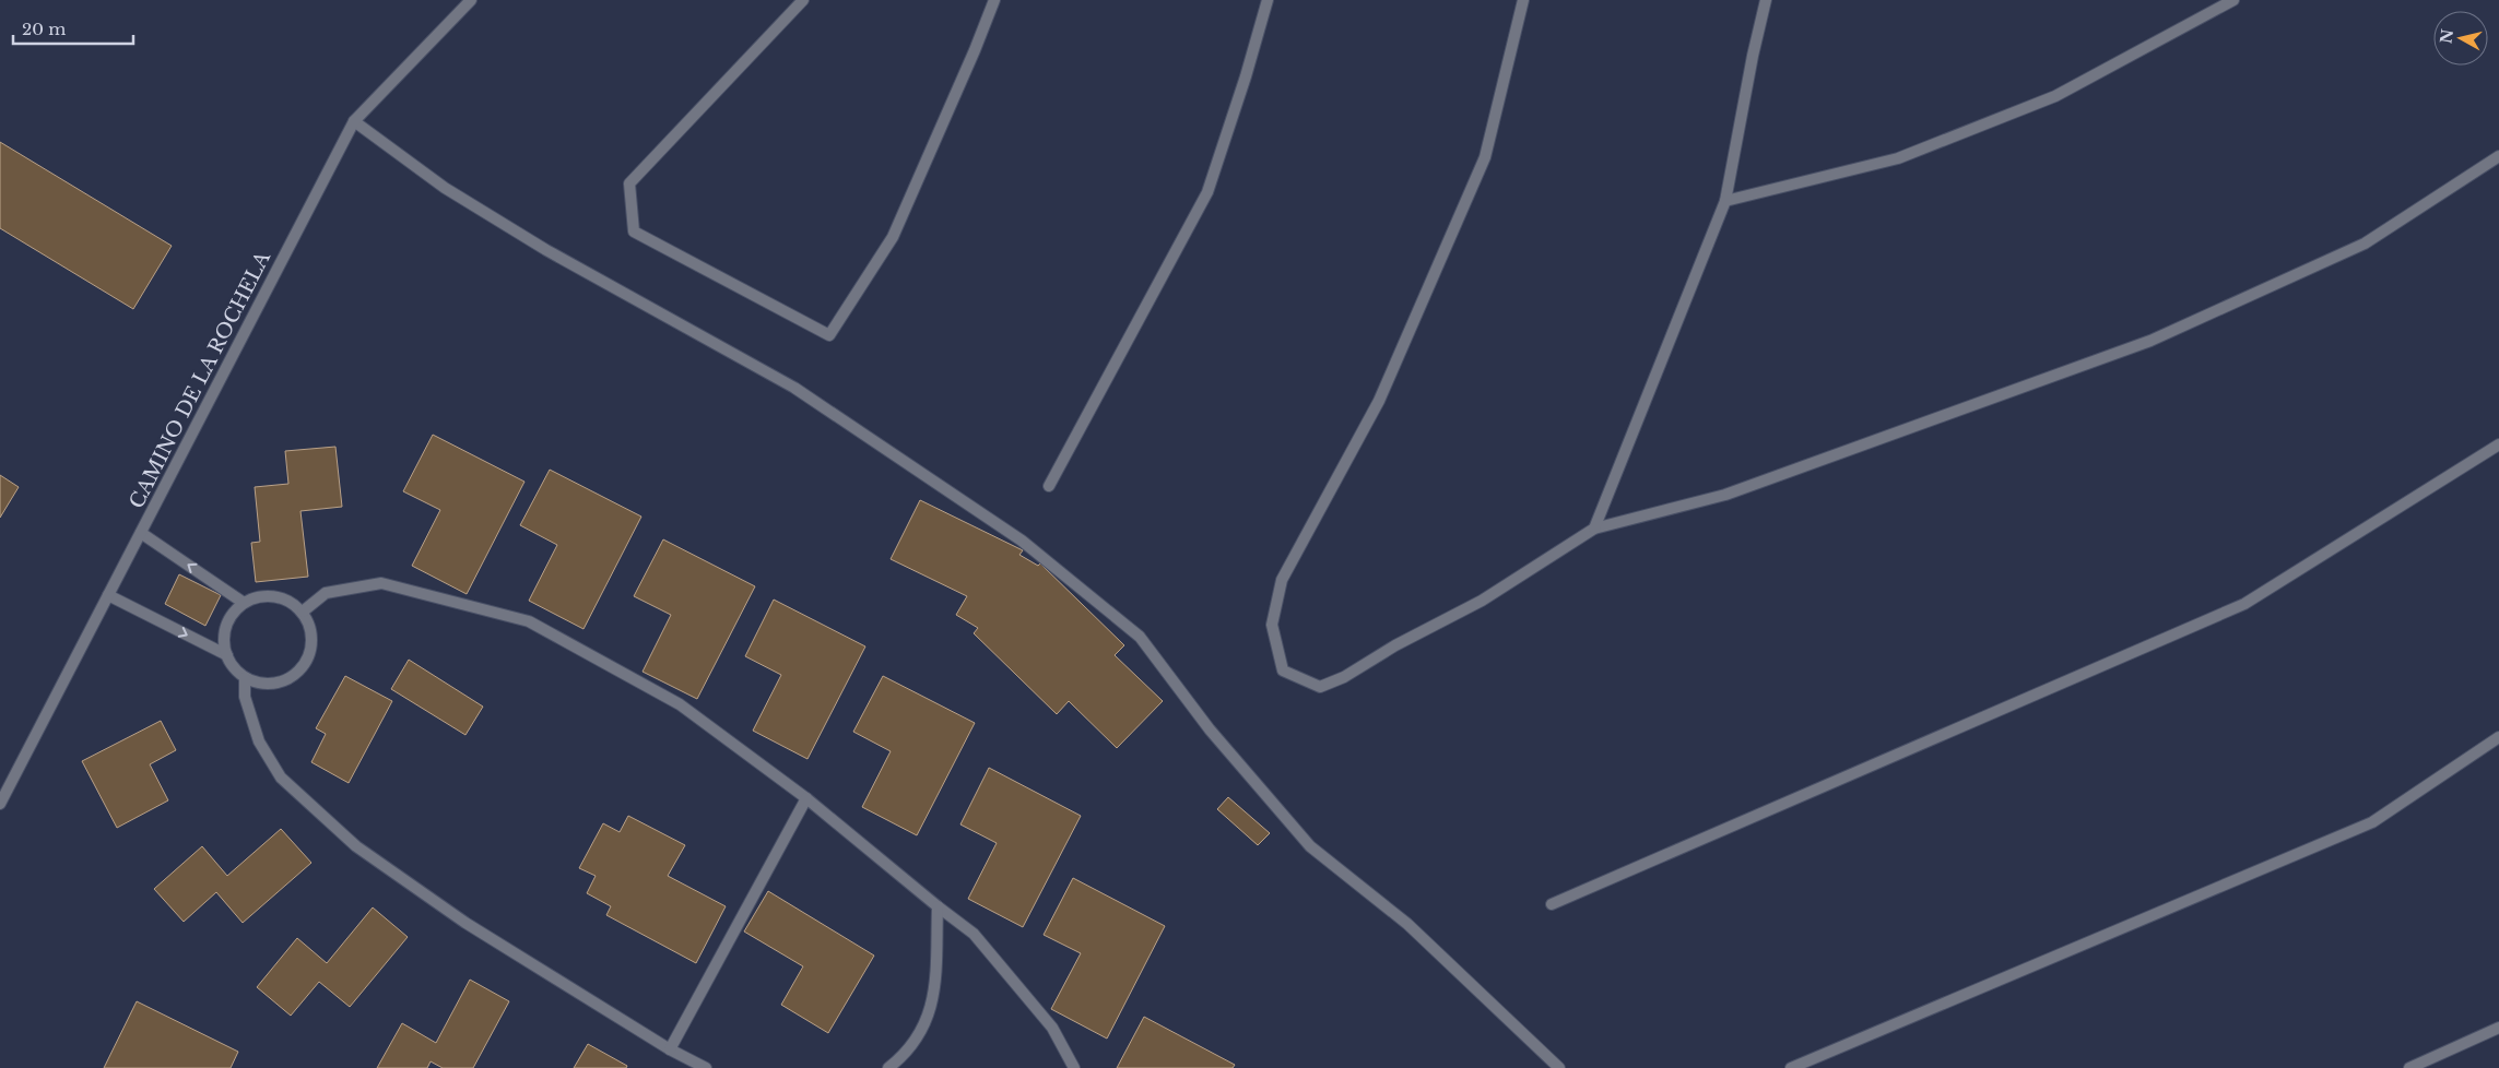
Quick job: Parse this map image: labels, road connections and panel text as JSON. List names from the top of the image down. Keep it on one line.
{"streets":{"street":["CAMINO DE LA ROCHELA"]},"scale_bar":"20 m","north":"left"}
